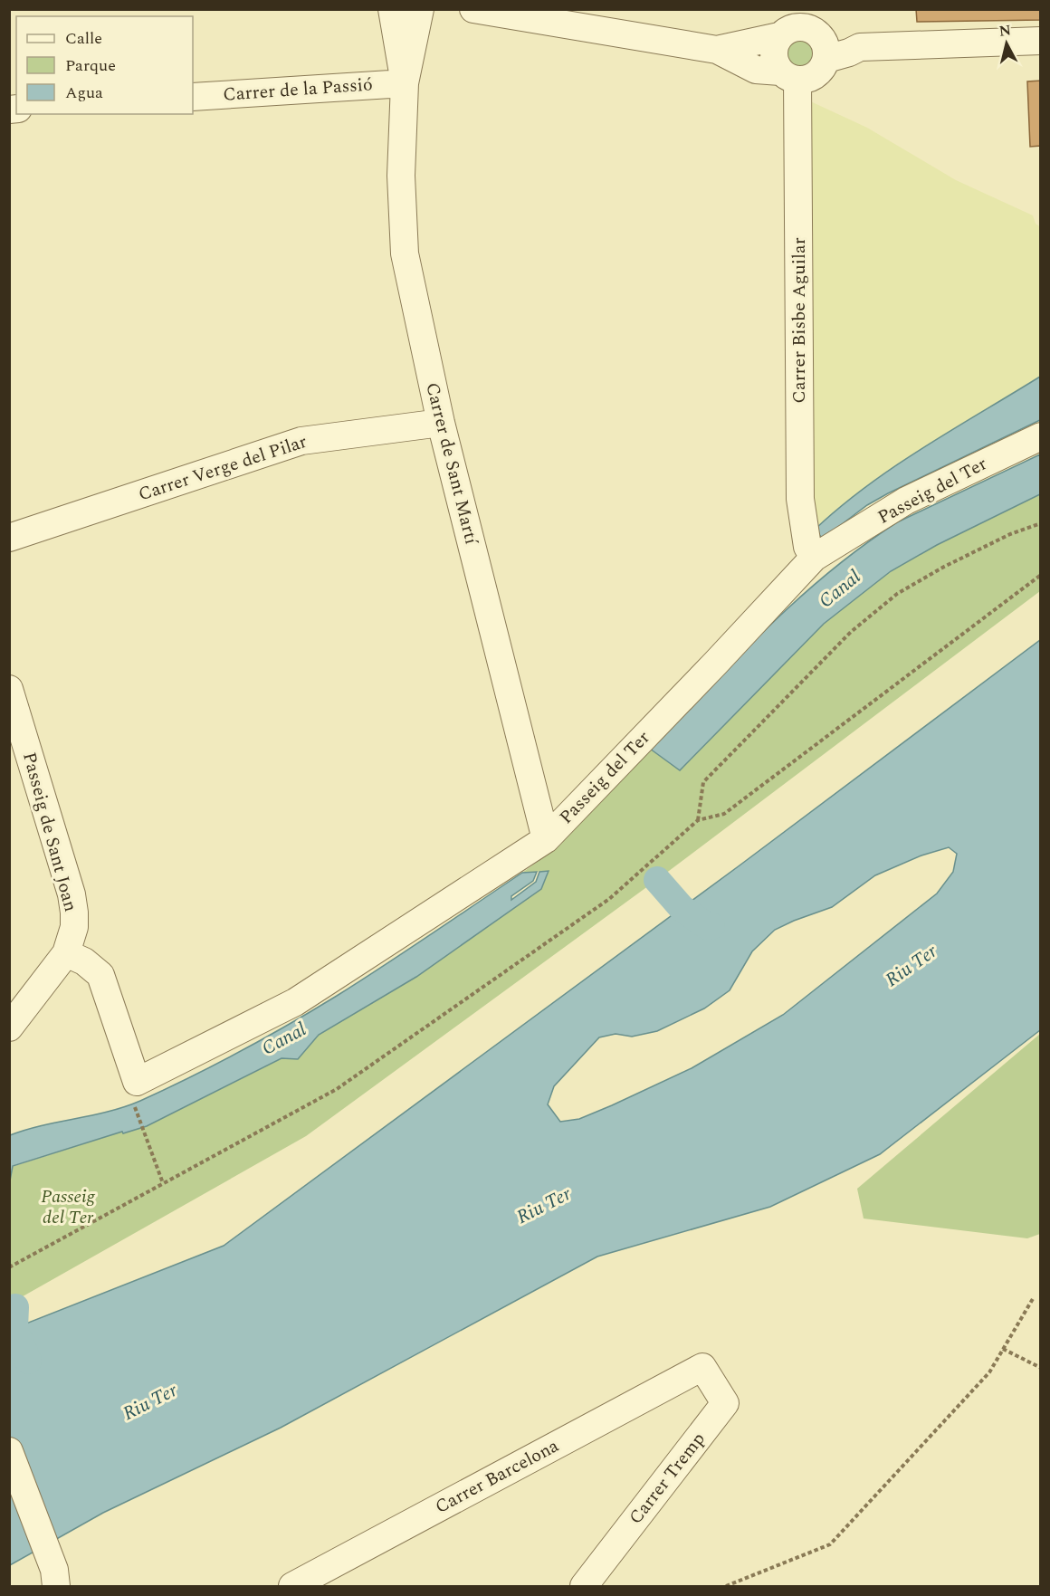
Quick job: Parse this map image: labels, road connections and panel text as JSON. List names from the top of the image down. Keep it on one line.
{"streets":{"street":["Carrer de la Passió","Carrer Bisbe Aguilar","Carrer de Sant Martí","Carrer Verge del Pilar","Passeig del Ter","Passeig de Sant Joan","Carrer Barcelona","Carrer Tremp"]},"crossings":[["Carrer de la Passió","Carrer de Sant Martí"],["Carrer Bisbe Aguilar","Passeig del Ter"],["Carrer de Sant Martí","Carrer Verge del Pilar"],["Carrer de Sant Martí","Passeig del Ter"],["Carrer Barcelona","Carrer Tremp"]],"water":["Canal","Riu Ter"],"parks":["Passeig del Ter"],"legend":["Calle","Parque","Agua"],"north":"top"}
